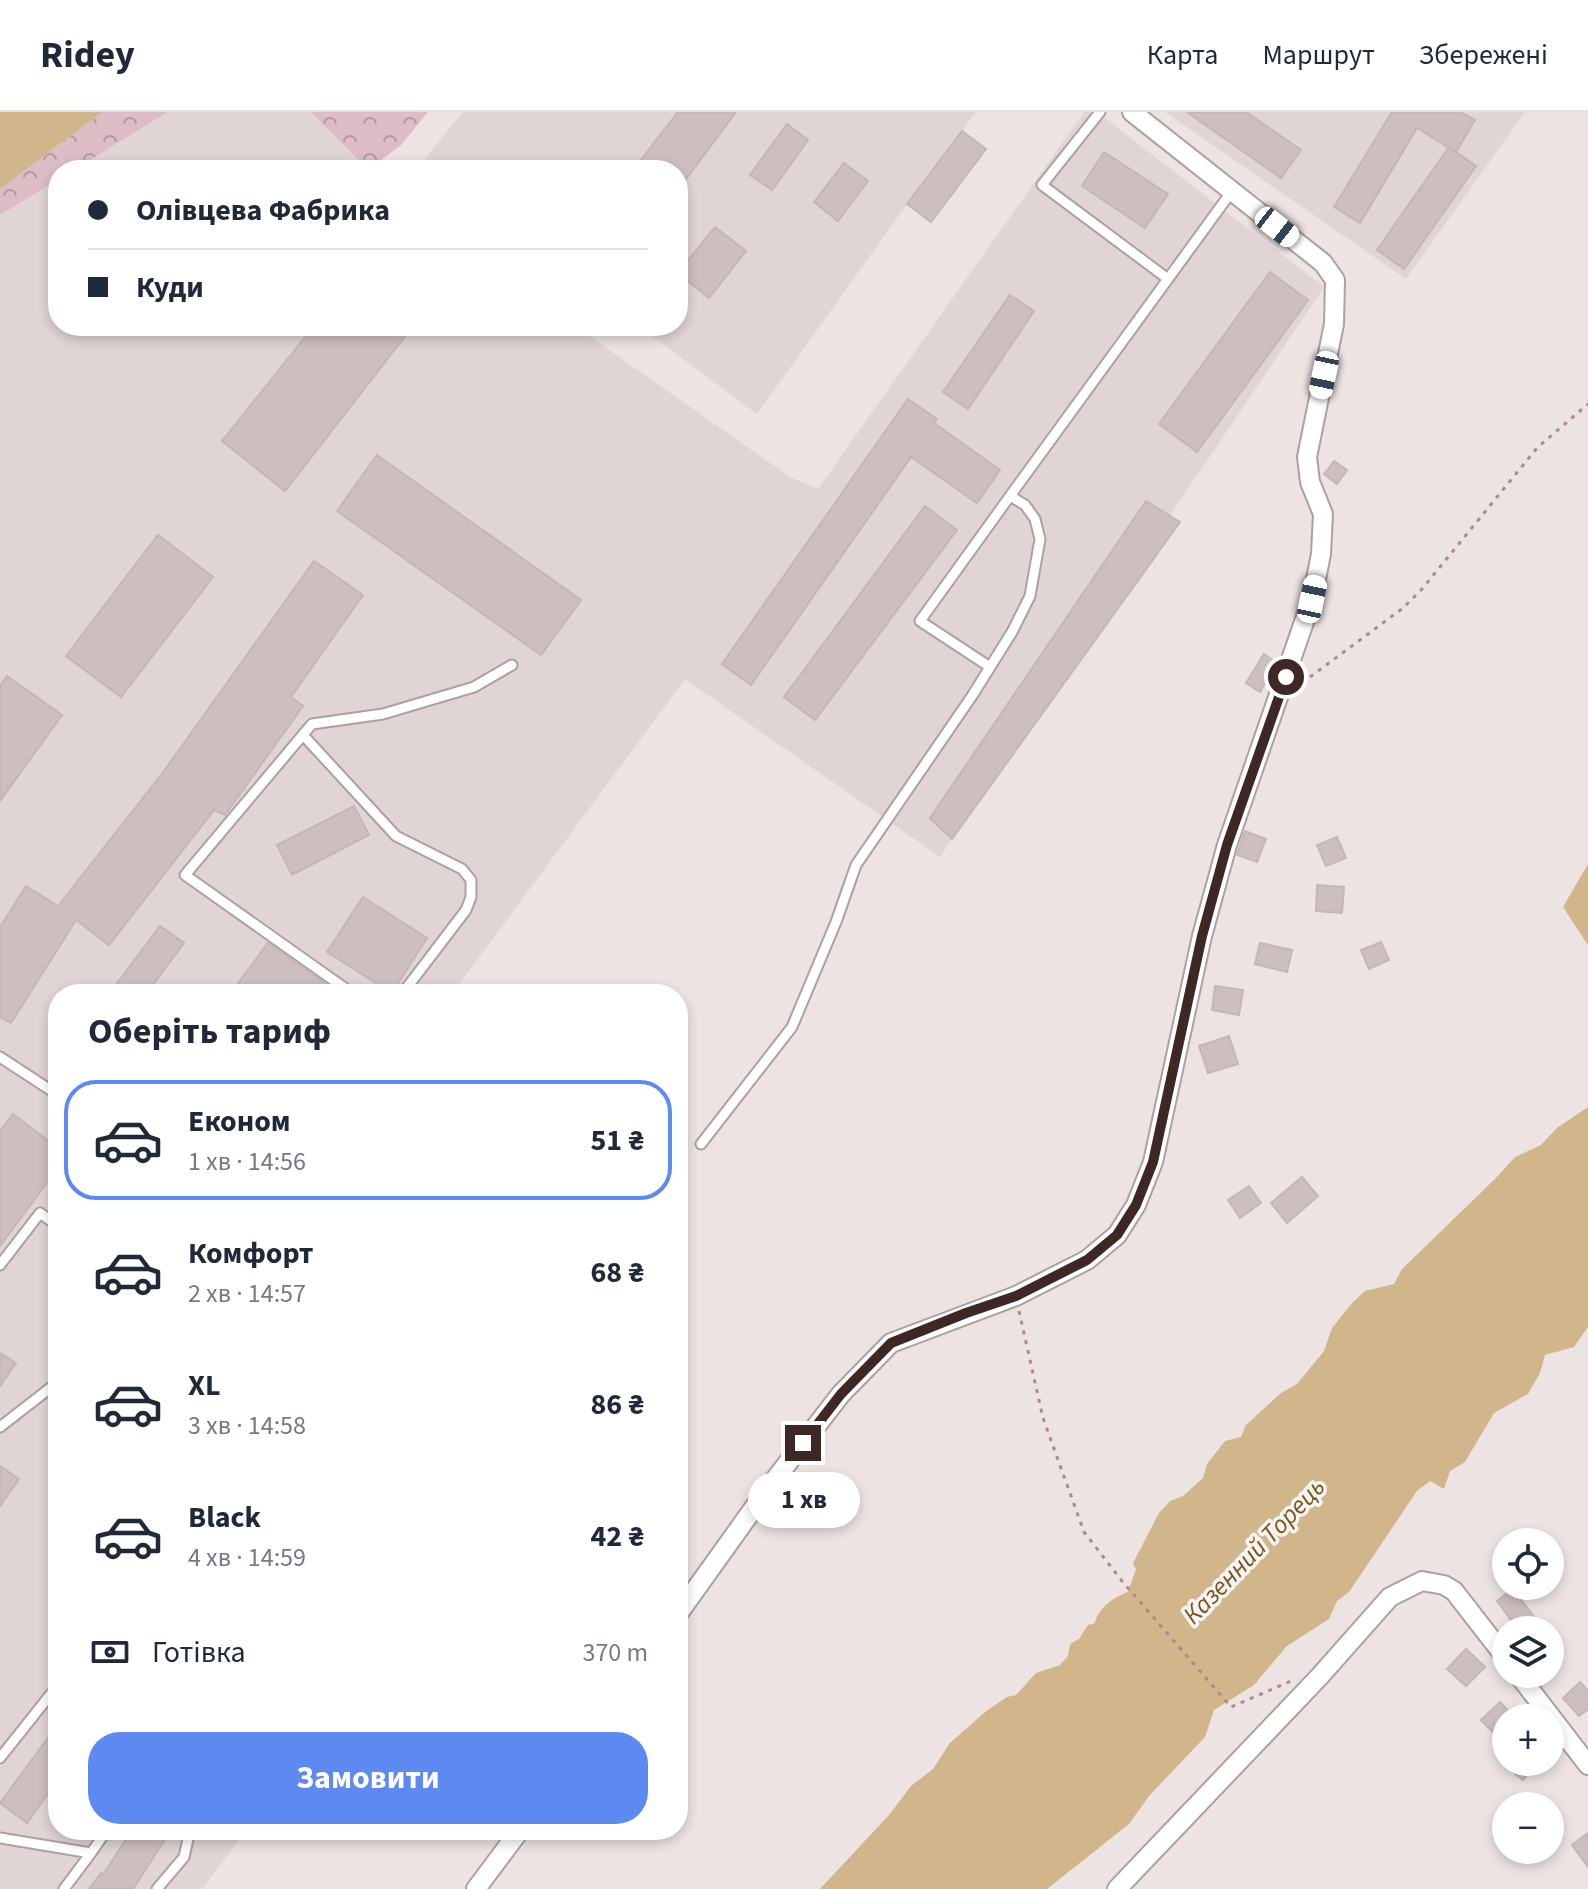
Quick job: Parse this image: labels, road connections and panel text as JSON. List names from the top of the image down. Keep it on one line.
{"water":["Казенний Торець"],"page":{"header":"Ridey","nav":["Карта","Маршрут","Збережені"],"banner":["Олівцева Фабрика","Куди"],"heading":"Оберіть тариф","list":[{"name":"Економ","note":"1 хв · 14:56","value":"51 ₴"},{"name":"Комфорт","note":"2 хв · 14:57","value":"68 ₴"},{"name":"XL","note":"3 хв · 14:58","value":"86 ₴"},{"name":"Black","note":"4 хв · 14:59","value":"42 ₴"}],"bubble":"1 хв","map_buttons":["+","−"],"pay":["Готівка","370 m"],"buttons":"Замовити"}}
